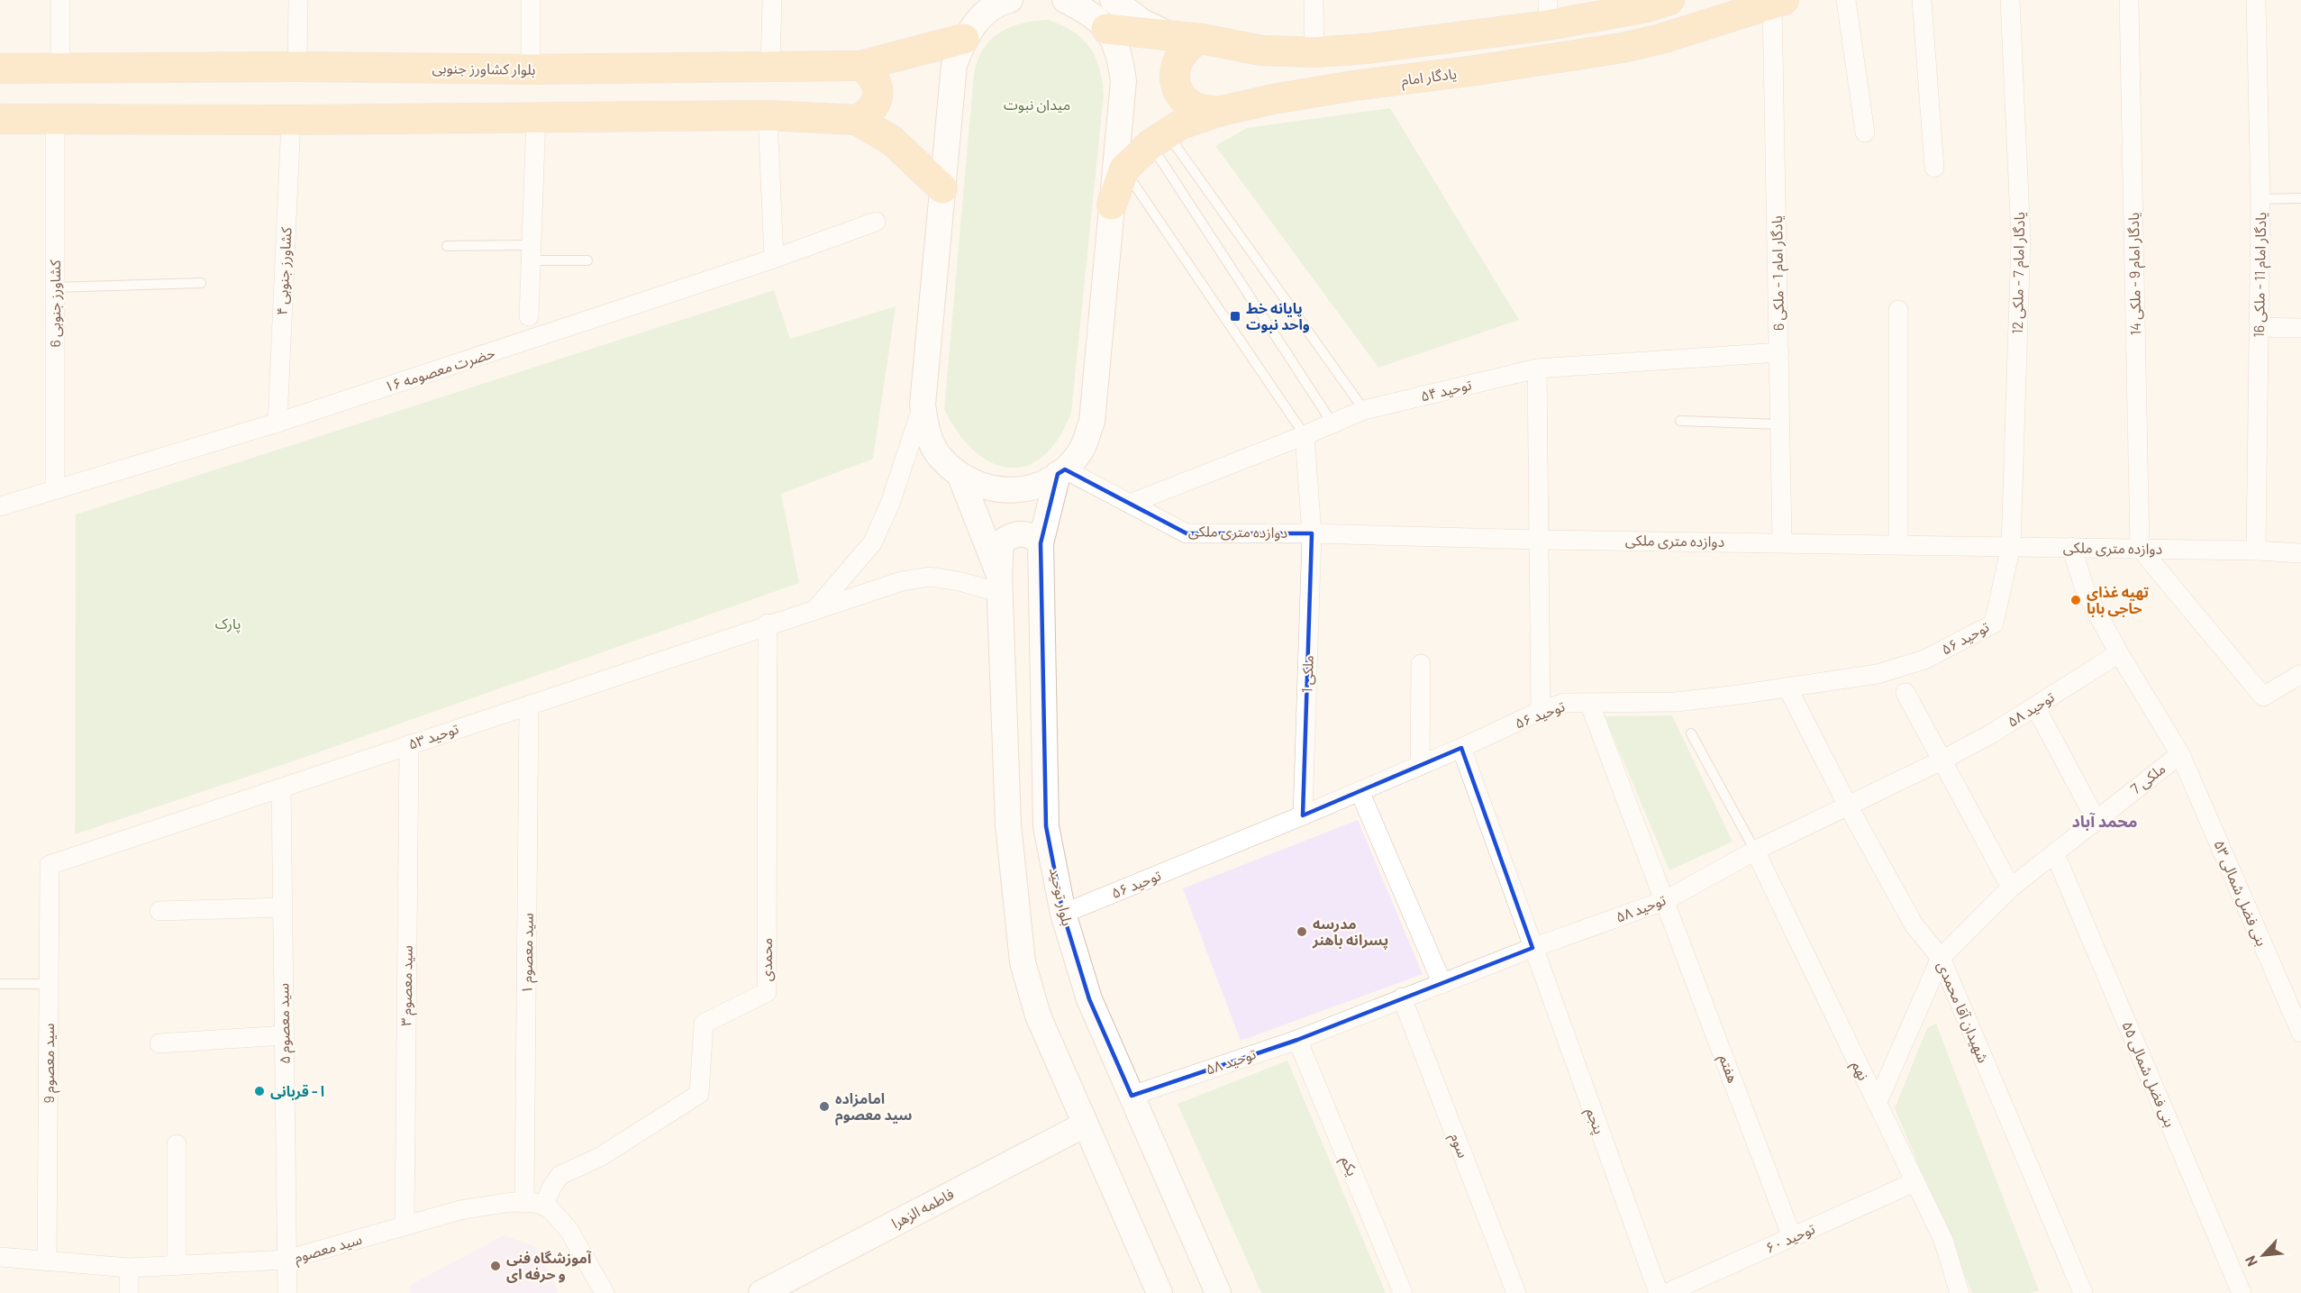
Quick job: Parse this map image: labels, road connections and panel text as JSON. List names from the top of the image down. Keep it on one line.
{"streets":{"main road":["بلوار کشاورز جنوبی","یادگار امام","بلوار توحید","فاطمه الزهرا"],"street":["کشاورز جنوبی ۴","یادگار امام 1 - ملکی 6","یادگار امام 7 - ملکی 12","یادگار امام 9 - ملکی 14","یادگار امام 11 - ملکی 16","کشاورز جنوبی 6","حضرت معصومه ۱۶","توحید ۵۴","دوازده متری ملکی","توحید ۵۶","ملکی 1","توحید ۵۸","توحید ۵۳","ملکی 7","بنی فضل شمالی ۵۳","سید معصوم ۱","محمدی","سید معصوم ۳","شهیدان آقا محمدی","سید معصوم ۵","سید معصوم 9","هفتم","نهم","بنی فضل شمالی ۵۵","پنجم","سوم","یکم","توحید ۶۰","سید معصوم"]},"crossings":[["یادگار امام","یادگار امام 1 - ملکی 6"],["کشاورز جنوبی ۴","حضرت معصومه ۱۶"],["یادگار امام 1 - ملکی 6","توحید ۵۴"],["یادگار امام 1 - ملکی 6","دوازده متری ملکی"],["یادگار امام 7 - ملکی 12","دوازده متری ملکی"],["یادگار امام 7 - ملکی 12","توحید ۵۶"],["یادگار امام 9 - ملکی 14","دوازده متری ملکی"],["یادگار امام 11 - ملکی 16","دوازده متری ملکی"],["کشاورز جنوبی 6","حضرت معصومه ۱۶"],["توحید ۵۴","دوازده متری ملکی"],["توحید ۵۴","ملکی 1"],["دوازده متری ملکی","توحید ۵۶"],["دوازده متری ملکی","ملکی 1"],["دوازده متری ملکی","ملکی 7"],["دوازده متری ملکی","بلوار توحید"],["توحید ۵۶","ملکی 1"],["توحید ۵۶","بلوار توحید"],["توحید ۵۶","شهیدان آقا محمدی"],["توحید ۵۶","هفتم"],["توحید ۵۶","پنجم"],["توحید ۵۸","ملکی 7"],["توحید ۵۸","بلوار توحید"],["توحید ۵۸","شهیدان آقا محمدی"],["توحید ۵۸","هفتم"],["توحید ۵۸","نهم"],["توحید ۵۸","پنجم"],["توحید ۵۸","سوم"],["توحید ۵۸","یکم"],["توحید ۵۳","سید معصوم ۱"],["توحید ۵۳","محمدی"],["توحید ۵۳","سید معصوم ۳"],["توحید ۵۳","سید معصوم ۵"],["توحید ۵۳","سید معصوم 9"],["ملکی 7","بنی فضل شمالی ۵۳"],["ملکی 7","شهیدان آقا محمدی"],["ملکی 7","بنی فضل شمالی ۵۵"],["سید معصوم ۱","سید معصوم"],["محمدی","سید معصوم"],["سید معصوم ۳","سید معصوم"],["سید معصوم ۵","سید معصوم"],["سید معصوم 9","سید معصوم"],["هفتم","توحید ۶۰"],["نهم","توحید ۶۰"]],"districts":["محمد آباد"],"parks":["میدان نبوت","پارک"],"places":{"transit":["پایانه خط واحد نبوت"],"other":["تهیه غذای حاجی بابا","مدرسه پسرانه باهنر","ا - قربانی","امامزاده سید معصوم","آموزشگاه فنی و حرفه ای"]},"north":"bottom left"}
